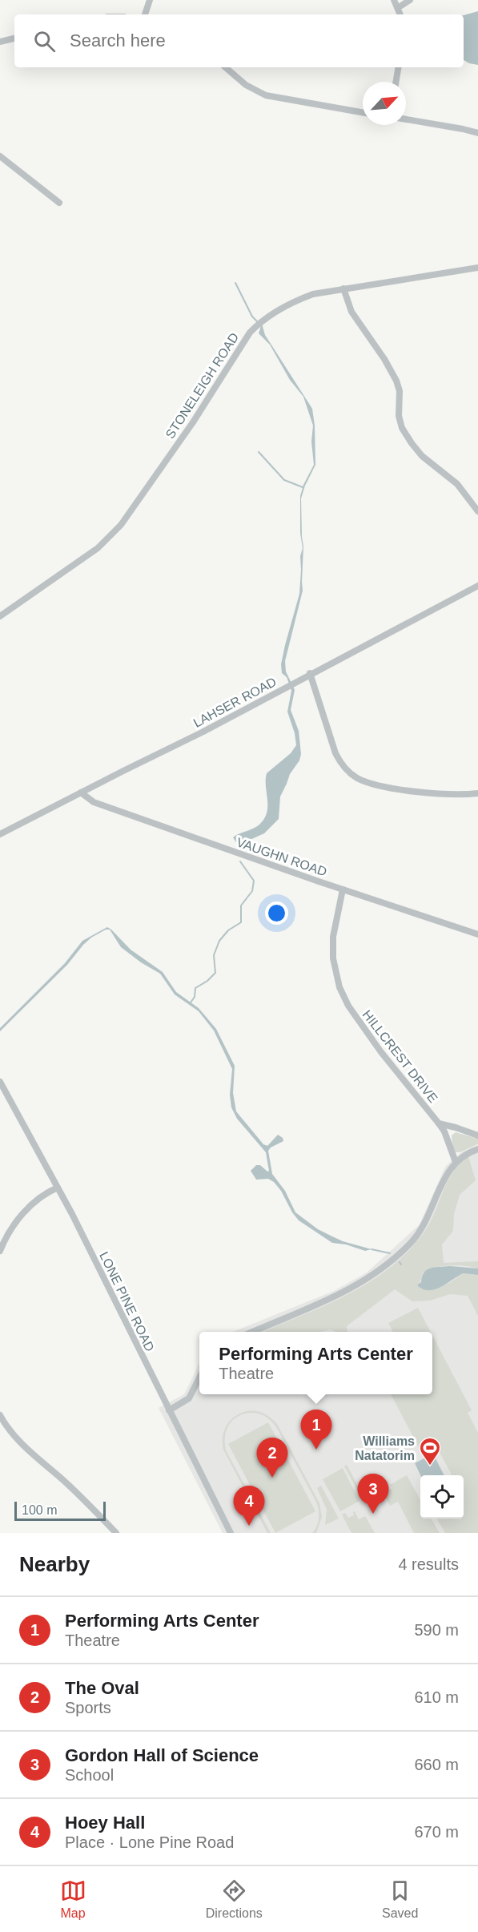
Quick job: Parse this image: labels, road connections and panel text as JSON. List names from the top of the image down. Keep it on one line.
{"streets":{"street":["STONELEIGH ROAD","LAHSER ROAD","VAUGHN ROAD","HILLCREST DRIVE","LONE PINE ROAD"]},"crossings":[["LAHSER ROAD","VAUGHN ROAD"],["VAUGHN ROAD","HILLCREST DRIVE"]],"places":{"sports":["Williams Natatorim"]},"scale_bar":"100 m","north":"top right","page":{"search":"Search here","popup":["Performing Arts Center","Theatre"],"pins":["1","2","3","4"],"scale":"100 m","heading":["Nearby","4 results"],"list":[{"mark":"1","name":"Performing Arts Center","note":"Theatre","value":"590 m"},{"mark":"2","name":"The Oval","note":"Sports","value":"610 m"},{"mark":"3","name":"Gordon Hall of Science","note":"School","value":"660 m"},{"mark":"4","name":"Hoey Hall","note":"Place · Lone Pine Road","value":"670 m"}],"nav":["Map","Directions","Saved"]}}
